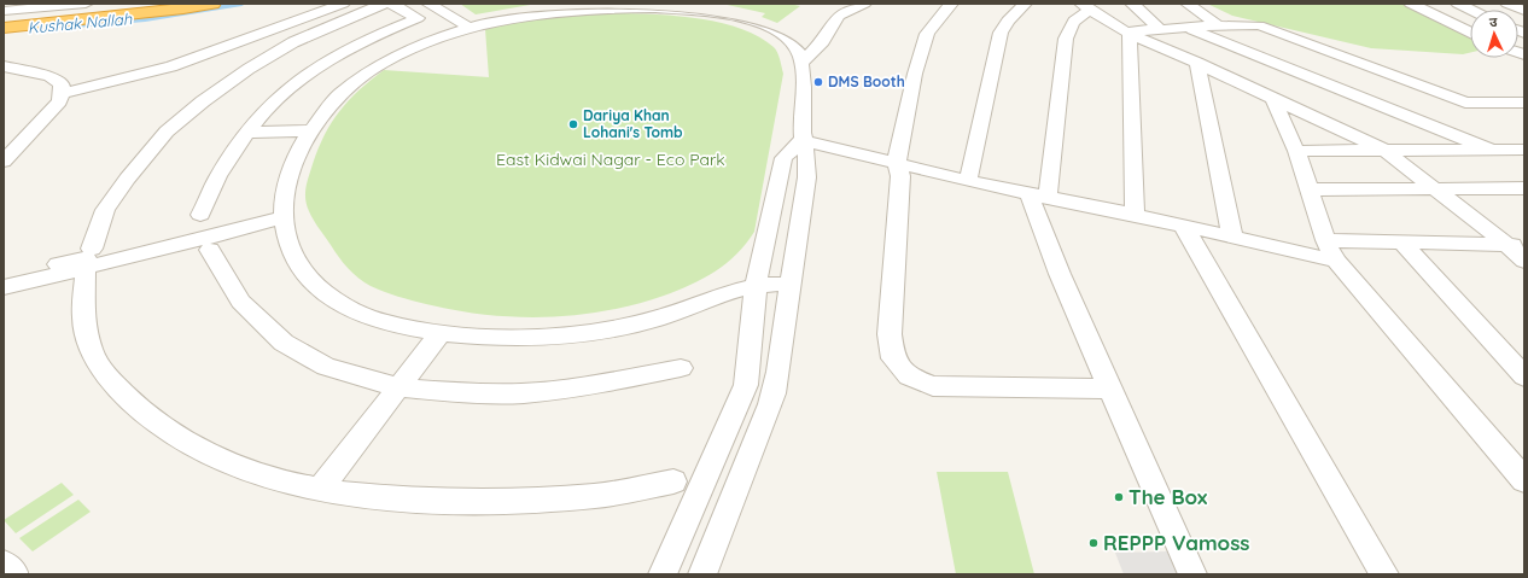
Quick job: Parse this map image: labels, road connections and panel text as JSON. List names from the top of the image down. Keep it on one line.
{"water":["Kushak Nallah"],"parks":["East Kidwai Nagar - Eco Park"],"places":["DMS Booth","Dariya Khan Lohani's Tomb","The Box","REPPP Vamoss"],"north":"top"}
